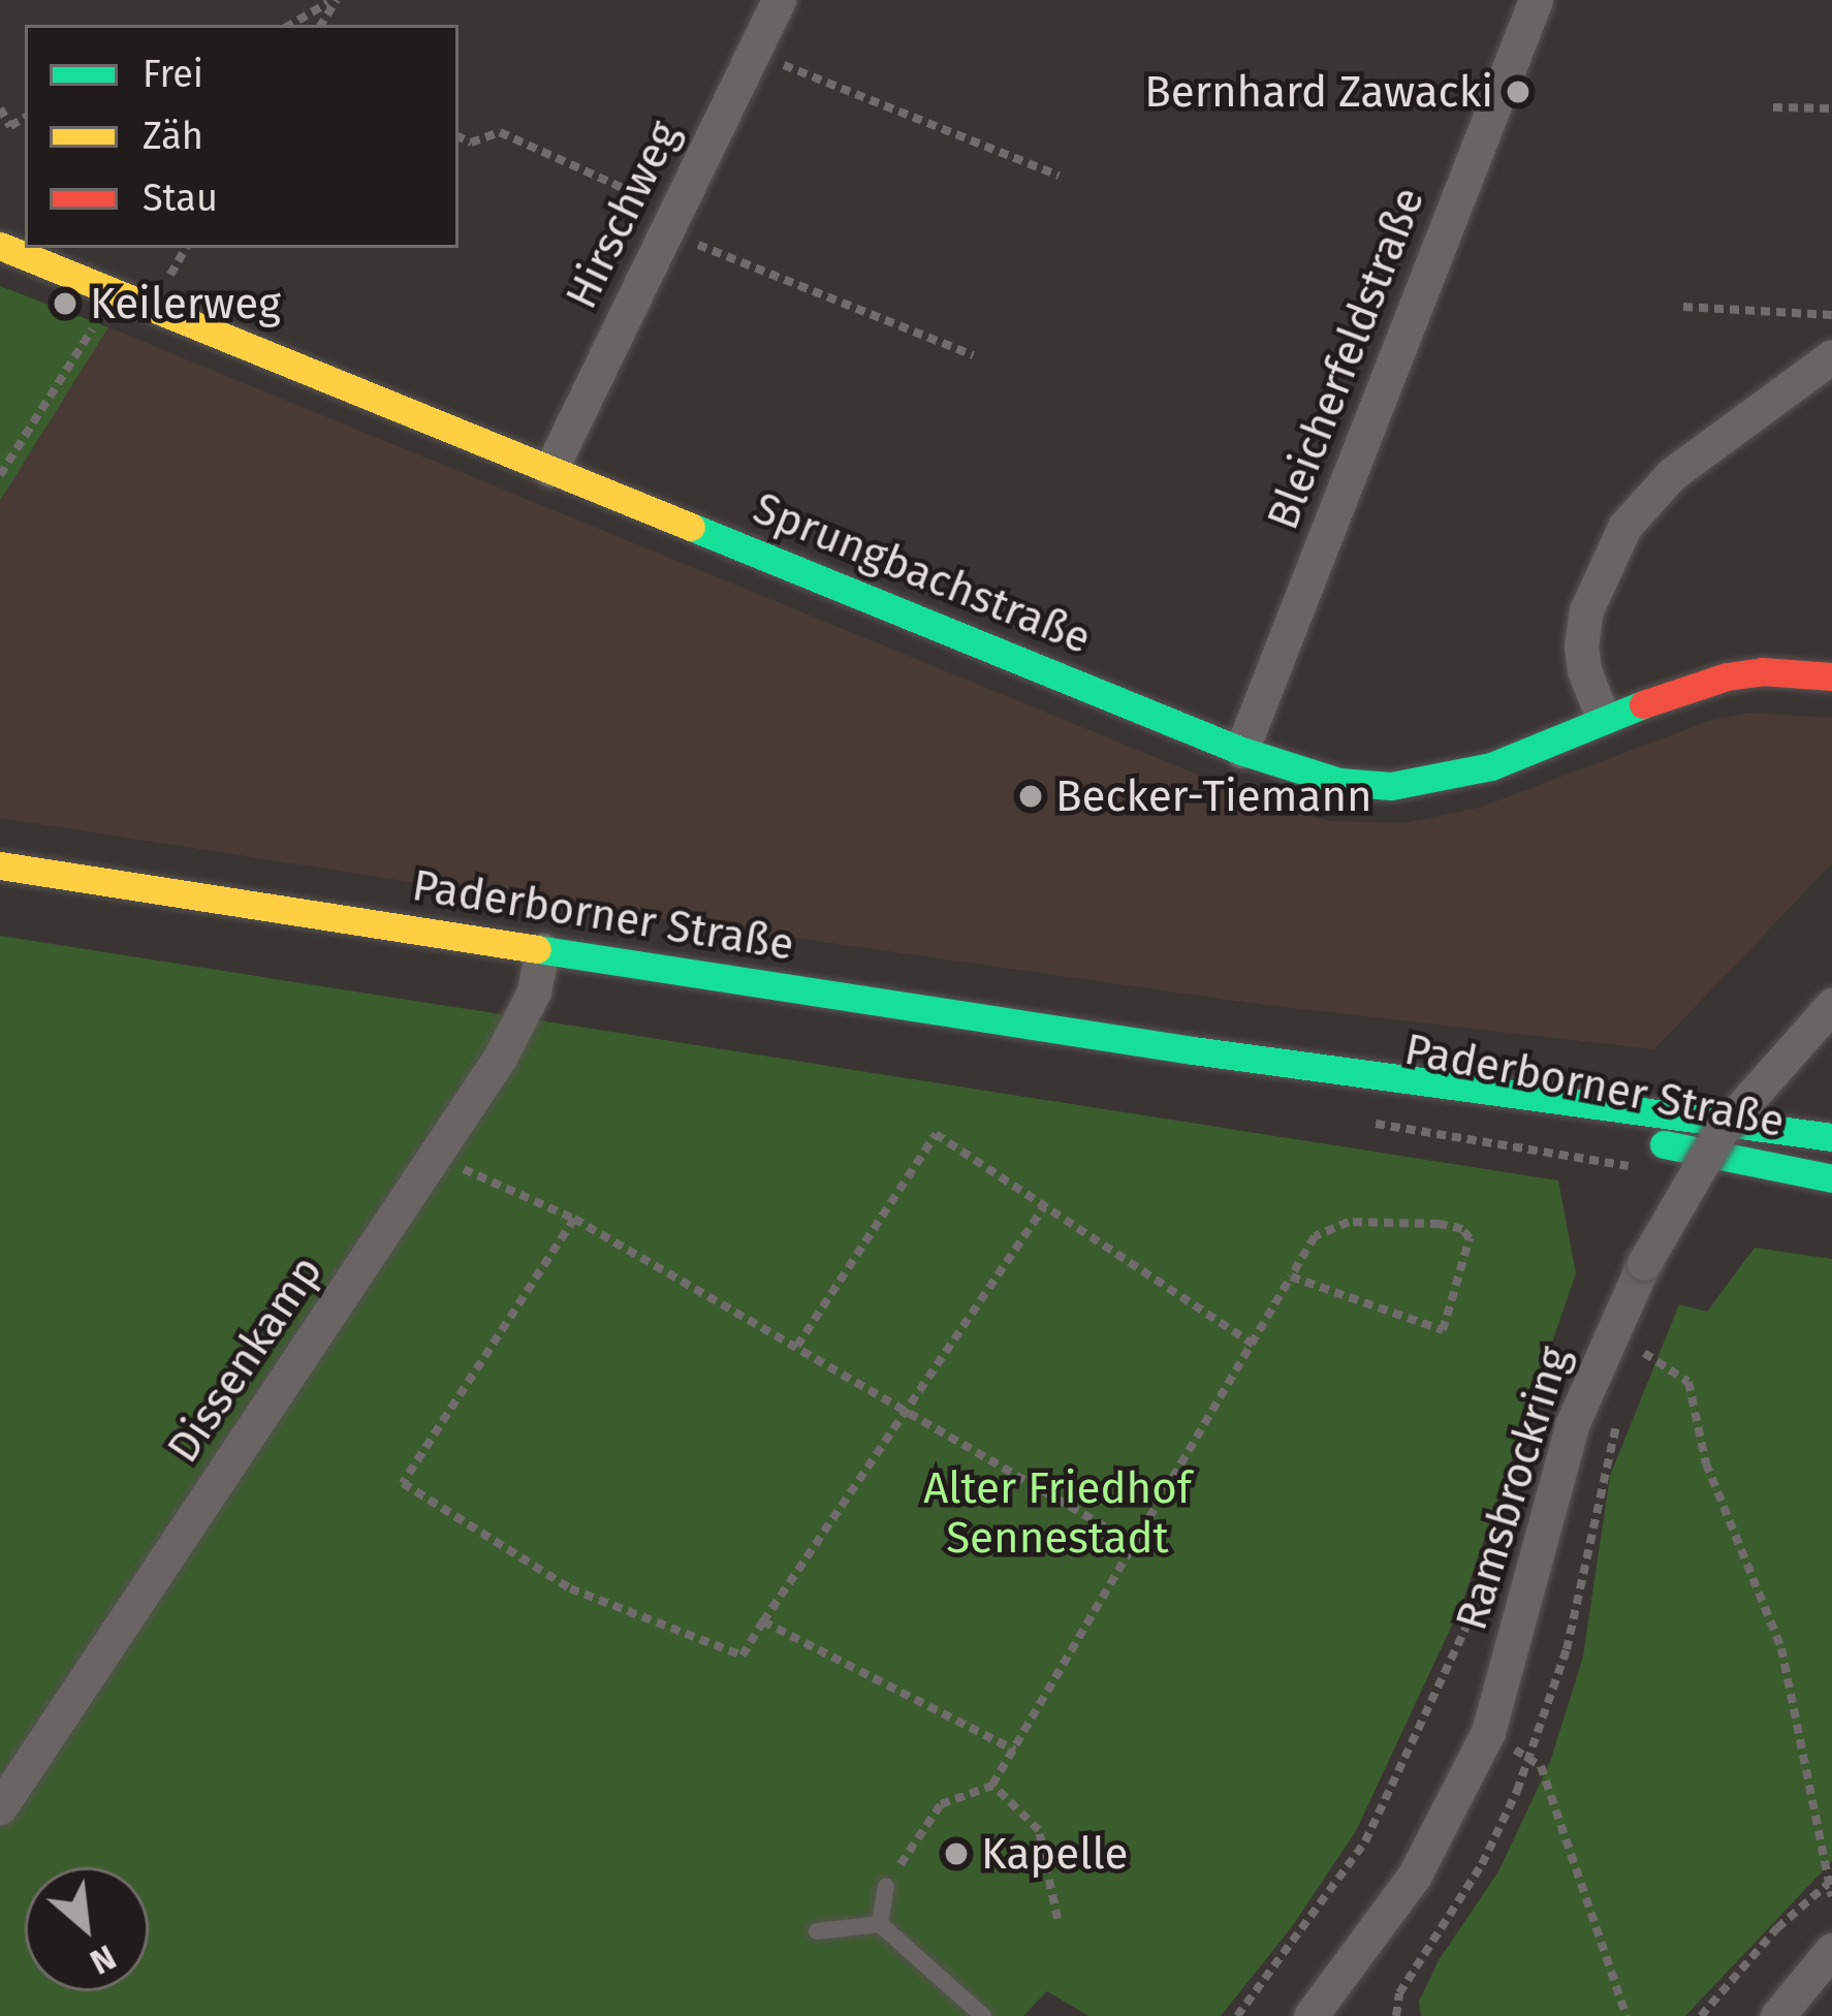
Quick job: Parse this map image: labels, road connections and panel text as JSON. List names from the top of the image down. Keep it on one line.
{"streets":{"main road":["Sprungbachstraße","Paderborner Straße"],"street":["Hirschweg","Bleicherfeldstraße","Dissenkamp","Ramsbrockring"]},"crossings":[["Hirschweg","Sprungbachstraße"],["Bleicherfeldstraße","Sprungbachstraße"],["Paderborner Straße","Dissenkamp"]],"parks":["Alter Friedhof Sennestadt"],"places":["Bernhard Zawacki","Keilerweg","Becker-Tiemann","Kapelle"],"legend":["Frei","Zäh","Stau"],"north":"bottom right"}
